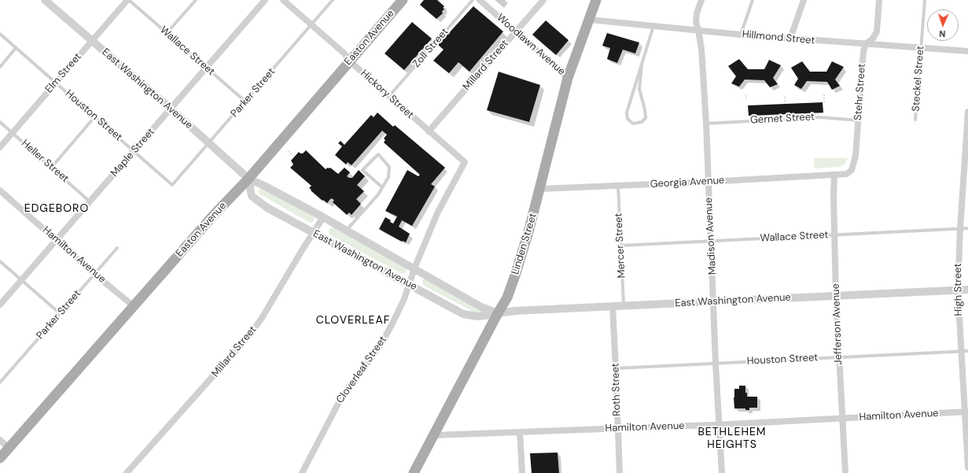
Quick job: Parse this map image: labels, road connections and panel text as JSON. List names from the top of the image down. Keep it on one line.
{"streets":{"main road":["Easton Avenue","Linden Street"],"street":["Hillmond Street","Woodlawn Avenue","Millard Street","Elm Street","East Washington Avenue","Stehr Street","Hickory Street","Maple Street","Georgia Avenue","Madison Avenue","Hamilton Avenue","High Street","Jefferson Avenue","Cloverleaf Street","Roth Street"],"lane":["Zoll Street","Wallace Street","Steckel Street","Parker Street","Houston Street","Gernet Street","Heller Street","Mercer Street"]},"crossings":[["Easton Avenue","East Washington Avenue"],["Easton Avenue","Hickory Street"],["Easton Avenue","Hamilton Avenue"],["Hillmond Street","Steckel Street"],["Hillmond Street","Stehr Street"],["Hillmond Street","Madison Avenue"],["Hillmond Street","Linden Street"],["Woodlawn Avenue","Millard Street"],["Woodlawn Avenue","Linden Street"],["Zoll Street","Hickory Street"],["Wallace Street","Elm Street"],["Wallace Street","Parker Street"],["Wallace Street","Maple Street"],["Wallace Street","Madison Avenue"],["Wallace Street","Mercer Street"],["Wallace Street","High Street"],["Wallace Street","Jefferson Avenue"],["Millard Street","East Washington Avenue"],["Millard Street","Hickory Street"],["Elm Street","East Washington Avenue"],["Elm Street","Houston Street"],["Elm Street","Heller Street"],["East Washington Avenue","Parker Street"],["East Washington Avenue","Maple Street"],["East Washington Avenue","Madison Avenue"],["East Washington Avenue","Linden Street"],["East Washington Avenue","Mercer Street"],["East Washington Avenue","High Street"],["East Washington Avenue","Jefferson Avenue"],["East Washington Avenue","Cloverleaf Street"],["East Washington Avenue","Roth Street"],["Stehr Street","Gernet Street"],["Stehr Street","Georgia Avenue"],["Stehr Street","Jefferson Avenue"],["Parker Street","Hickory Street"],["Parker Street","Houston Street"],["Parker Street","Hamilton Avenue"],["Hickory Street","Cloverleaf Street"],["Houston Street","Maple Street"],["Houston Street","Madison Avenue"],["Houston Street","High Street"],["Houston Street","Jefferson Avenue"],["Houston Street","Roth Street"],["Gernet Street","Madison Avenue"],["Maple Street","Heller Street"],["Maple Street","Hamilton Avenue"],["Georgia Avenue","Madison Avenue"],["Georgia Avenue","Linden Street"],["Georgia Avenue","Mercer Street"],["Georgia Avenue","Jefferson Avenue"],["Madison Avenue","Hamilton Avenue"],["Linden Street","Hamilton Avenue"],["Hamilton Avenue","High Street"],["Hamilton Avenue","Jefferson Avenue"],["Hamilton Avenue","Roth Street"]],"districts":["EDGEBORO","CLOVERLEAF","BETHLEHEM HEIGHTS"],"north":"bottom"}
